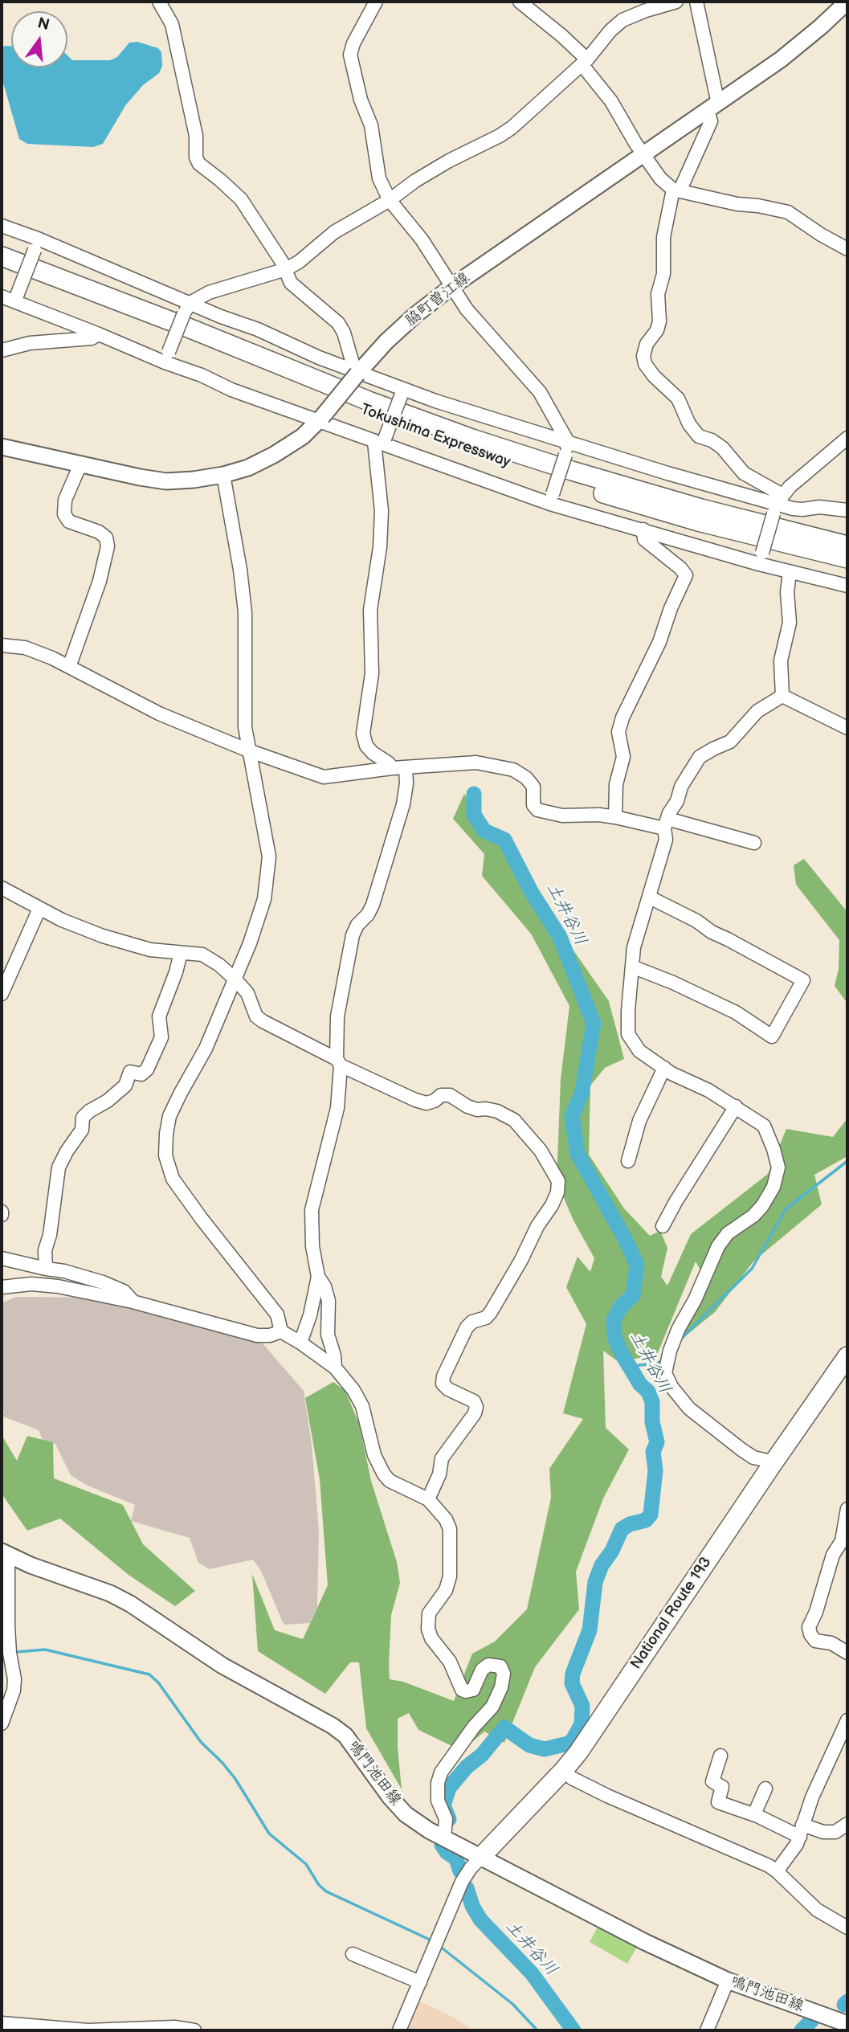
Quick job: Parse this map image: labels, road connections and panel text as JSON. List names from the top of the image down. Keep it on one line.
{"streets":{"highway":["Tokushima Expressway","National Route 193"],"main road":["脇町曽江線","鳴門池田線"]},"crossings":[["National Route 193","鳴門池田線"]],"water":["土井谷川"],"north":"top"}
